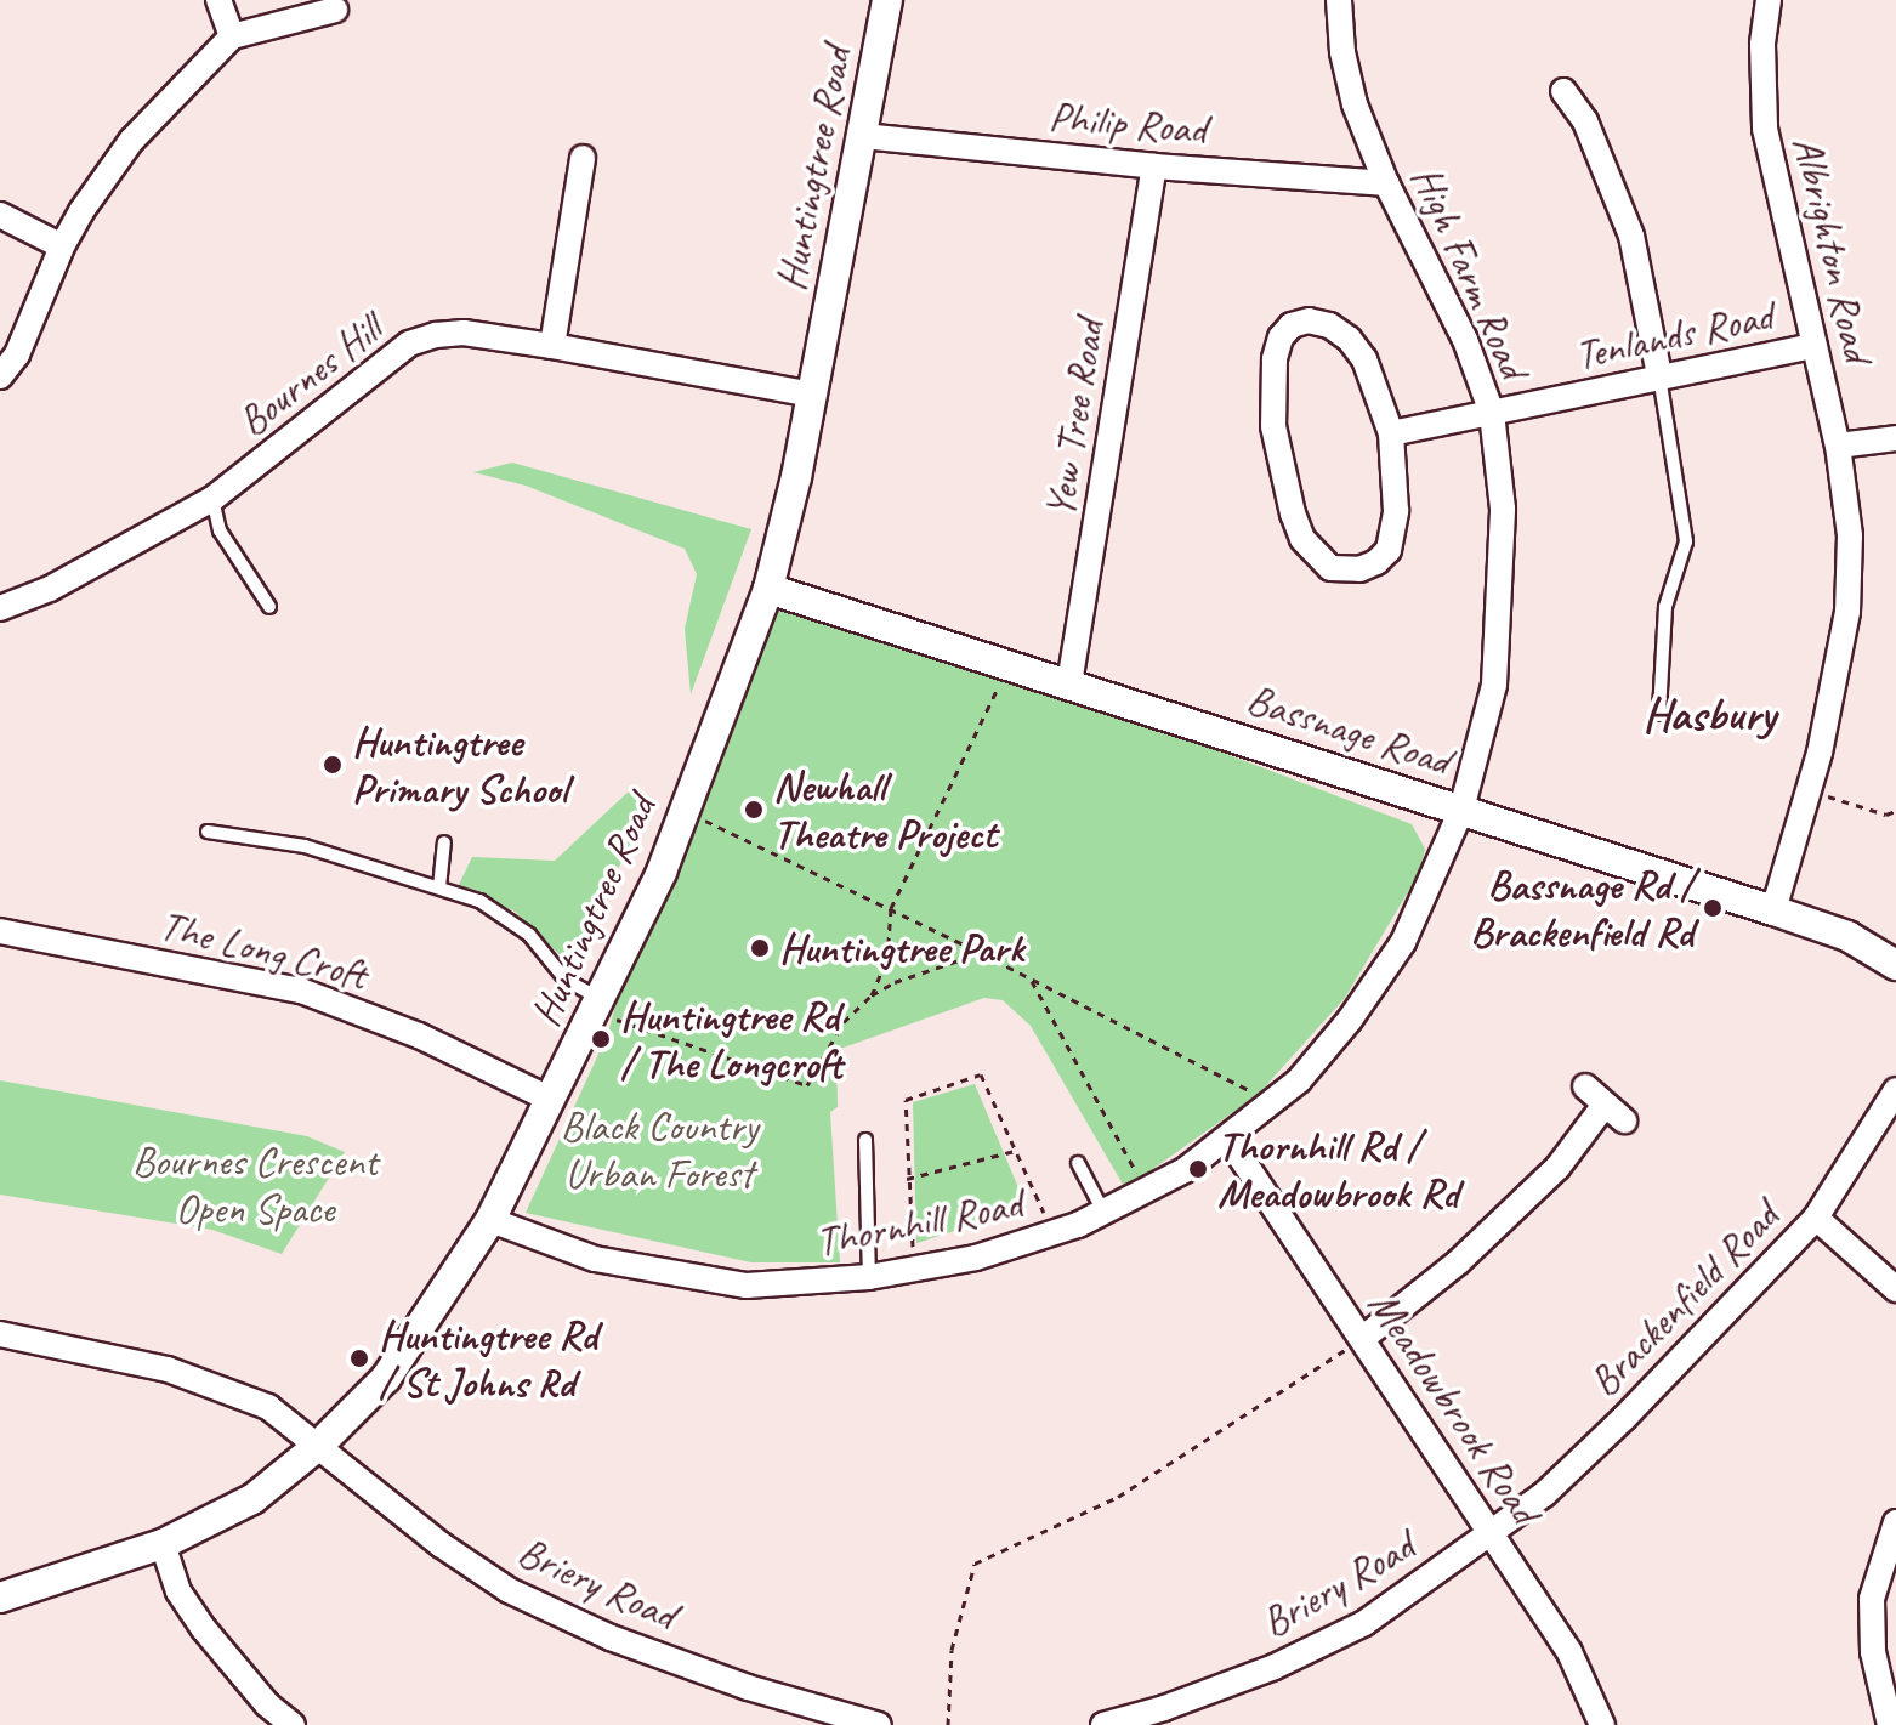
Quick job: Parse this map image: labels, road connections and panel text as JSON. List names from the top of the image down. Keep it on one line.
{"streets":{"street":["Philip Road","Huntingtree Road","Albrighton Road","High Farm Road","Tenlands Road","Bournes Hill","Yew Tree Road","Bassnage Road","The Long Croft","Thornhill Road","Brackenfield Road","Meadowbrook Road","Briery Road"]},"crossings":[["Philip Road","Huntingtree Road"],["Philip Road","High Farm Road"],["Philip Road","Yew Tree Road"],["Huntingtree Road","Bournes Hill"],["Huntingtree Road","Bassnage Road"],["Huntingtree Road","The Long Croft"],["Huntingtree Road","Thornhill Road"],["Huntingtree Road","Briery Road"],["Albrighton Road","Tenlands Road"],["Albrighton Road","Bassnage Road"],["High Farm Road","Tenlands Road"],["High Farm Road","Bassnage Road"],["High Farm Road","Thornhill Road"],["Yew Tree Road","Bassnage Road"],["Bassnage Road","Thornhill Road"],["Thornhill Road","Meadowbrook Road"],["Brackenfield Road","Meadowbrook Road"],["Brackenfield Road","Briery Road"],["Meadowbrook Road","Briery Road"]],"districts":["Hasbury"],"parks":["Black Country Urban Forest","Bournes Crescent Open Space"],"places":["Huntingtree Primary School","Newhall Theatre Project","Bassnage Rd / Brackenfield Rd","Huntingtree Park","Huntingtree Rd / The Longcroft","Thornhill Rd / Meadowbrook Rd","Huntingtree Rd / St Johns Rd"]}
